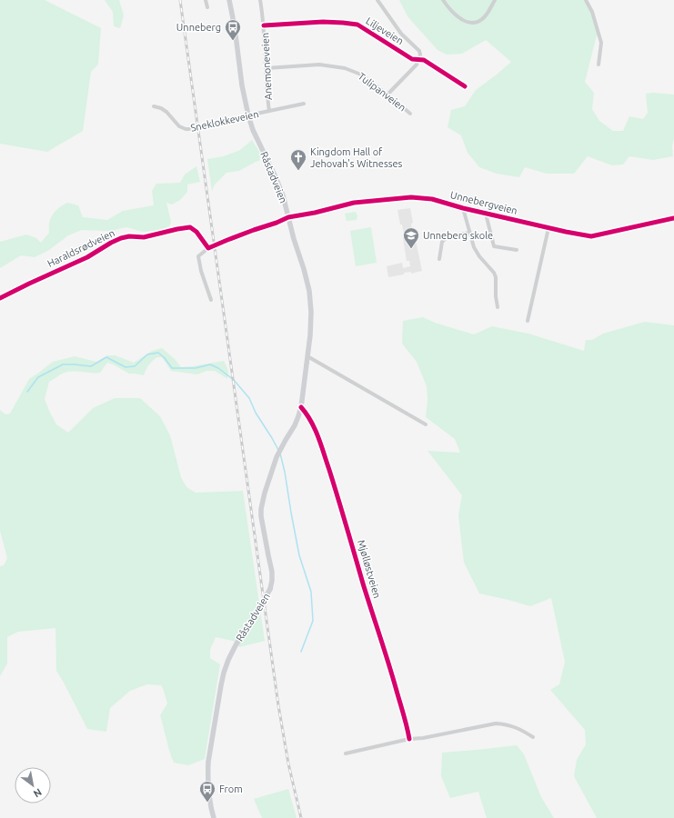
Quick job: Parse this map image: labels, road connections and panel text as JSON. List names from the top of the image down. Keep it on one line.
{"streets":{"main road":["Råstadveien"],"street":["Liljeveien","Anemoneveien","Tulipanveien","Sneklokkeveien","Unnebergveien","Haraldsrødveien","Mjølløstveien"]},"crossings":[["Liljeveien","Anemoneveien"],["Anemoneveien","Tulipanveien"],["Anemoneveien","Sneklokkeveien"],["Sneklokkeveien","Råstadveien"],["Råstadveien","Unnebergveien"],["Råstadveien","Mjølløstveien"]],"places":{"bus stop":["Unneberg","From"],"church":["Kingdom Hall of Jehovah's Witnesses"],"school or university":["Unneberg skole"]},"north":"bottom right"}
